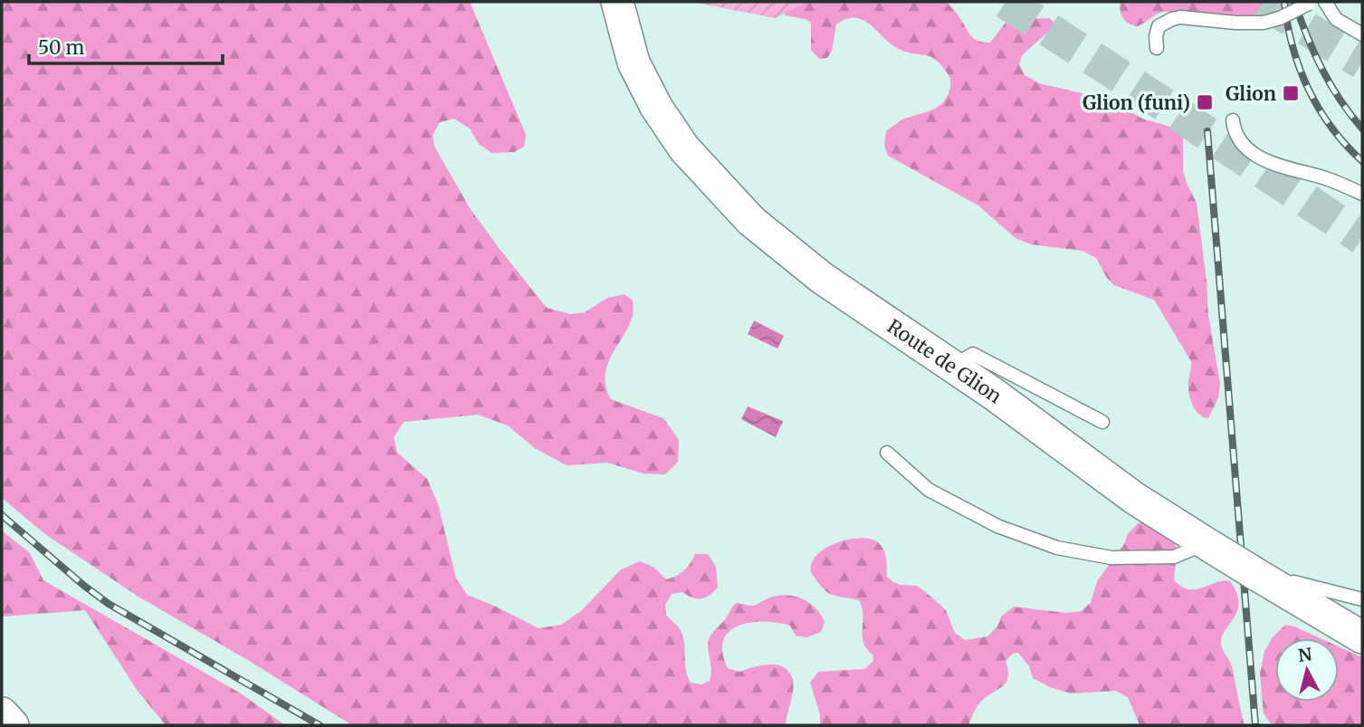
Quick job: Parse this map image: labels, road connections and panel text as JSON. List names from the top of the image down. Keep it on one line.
{"streets":{"street":["Route de Glion"]},"places":{"transit":["Glion","Glion (funi)"]},"scale_bar":"50 m","north":"top"}
